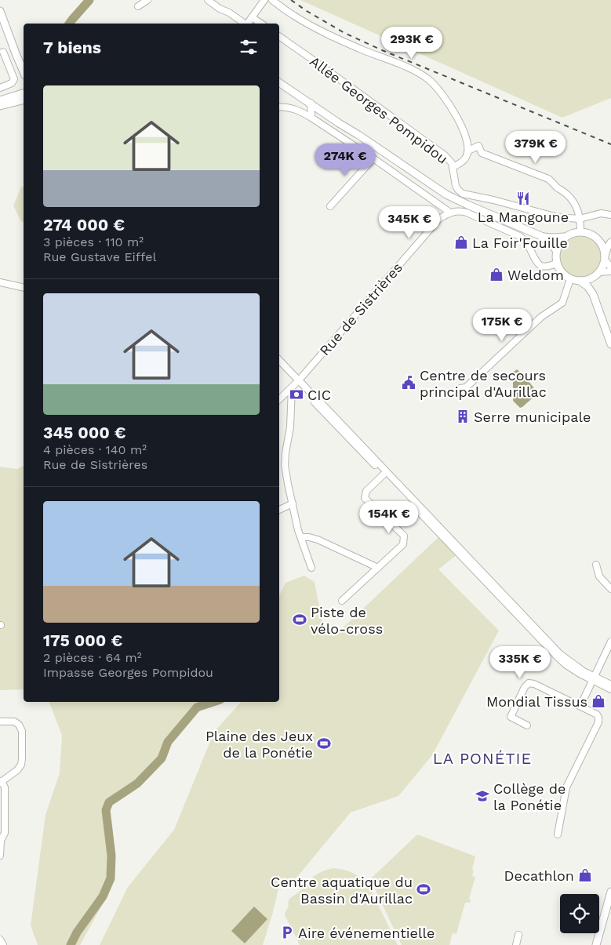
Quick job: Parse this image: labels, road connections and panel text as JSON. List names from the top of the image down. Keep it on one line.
{"streets":{"street":["Allée Georges Pompidou","Rue de Sistrières"]},"districts":["LA PONÉTIE"],"places":{"restaurant":["La Mangoune"],"shop":["La Foir'Fouille","Weldom","Mondial Tissus","Decathlon"],"public building":["Centre de secours principal d'Aurillac"],"bank":["CIC"],"building":["Serre municipale"],"sports":["Piste de vélo-cross","Plaine des Jeux de la Ponétie","Centre aquatique du Bassin d'Aurillac"],"school or university":["Collège de la Ponétie"],"parking":["Aire événementielle"]},"page":{"heading":"7 biens","price":["293K €","379K €","274K €","345K €","175K €","154K €","335K €"],"list":[{"name":"274 000 €","note":"3 pièces · 110 m² · Rue Gustave Eiffel"},{"name":"345 000 €","note":"4 pièces · 140 m² · Rue de Sistrières"},{"name":"175 000 €","note":"2 pièces · 64 m² · Impasse Georges Pompidou"}]}}
